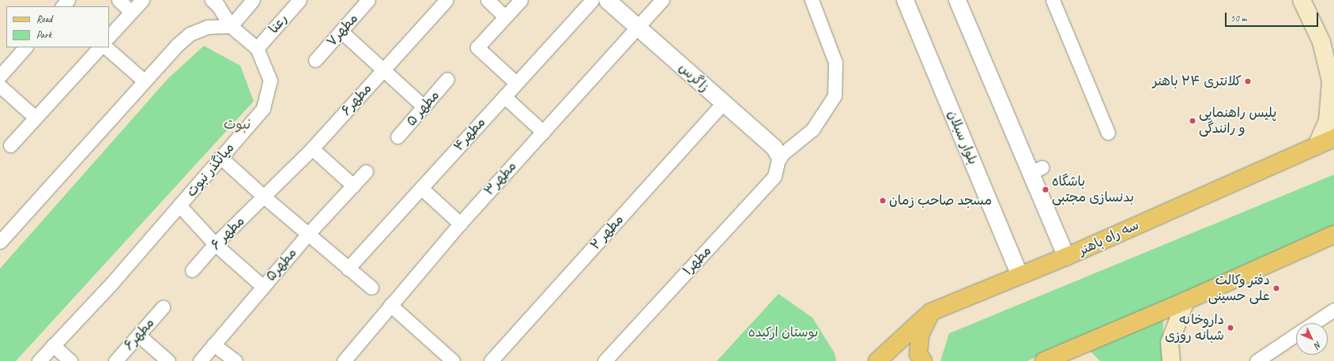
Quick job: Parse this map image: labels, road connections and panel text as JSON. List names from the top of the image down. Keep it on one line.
{"streets":{"main road":["سه راه باهنر"],"street":["رعنا","مطهر۷","زاگرس","مطهر۶","مطهر ۵","مطهر۴","بلوار سبلان","میانگذر نبوت","مطهر۳","مطهر ۲","مطهر ۶","مطهر۱","مطهر۵"]},"crossings":[["رعنا","میانگذر نبوت"],["زاگرس","مطهر۳"],["زاگرس","مطهر ۲"],["زاگرس","مطهر۱"],["مطهر۶","مطهر ۶"],["بلوار سبلان","سه راه باهنر"]],"districts":["نبوت"],"parks":["بوستان ارکیده"],"places":["کلانتری ۲۴ باهنر","پلیس راهنمایی و رانندگی","باشگاه بدنسازی مجتبی","مسجد صاحب زمان","دفتر وکالت علی حسینی","داروخانه شبانه روزی"],"legend":["Road","Park"],"scale_bar":"50 m","north":"bottom right"}
